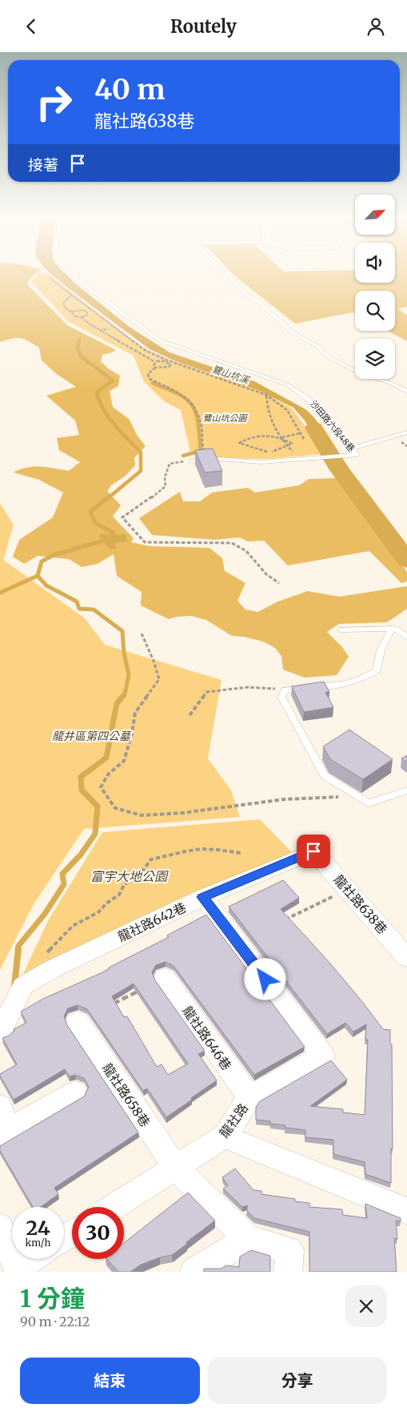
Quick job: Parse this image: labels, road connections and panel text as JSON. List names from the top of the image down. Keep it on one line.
{"streets":{"street":["龍社路638巷","龍社路642巷","龍社路646巷","龍社路658巷","龍社路"],"lane":["沙田路六段48巷"]},"crossings":[["龍社路638巷","龍社路642巷"],["龍社路646巷","龍社路"],["龍社路658巷","龍社路"]],"water":["鷺山坑溪"],"parks":["鷺山坑公園","龍井區第四公墓","富宇大地公園"],"north":"top right","page":{"header":"Routely","turn":["40 m","龍社路638巷"],"then":"接著","speed":"24 km/h","limit":"30","heading":["1 分鐘","90 m · 22:12"],"buttons":["結束","分享"]}}
